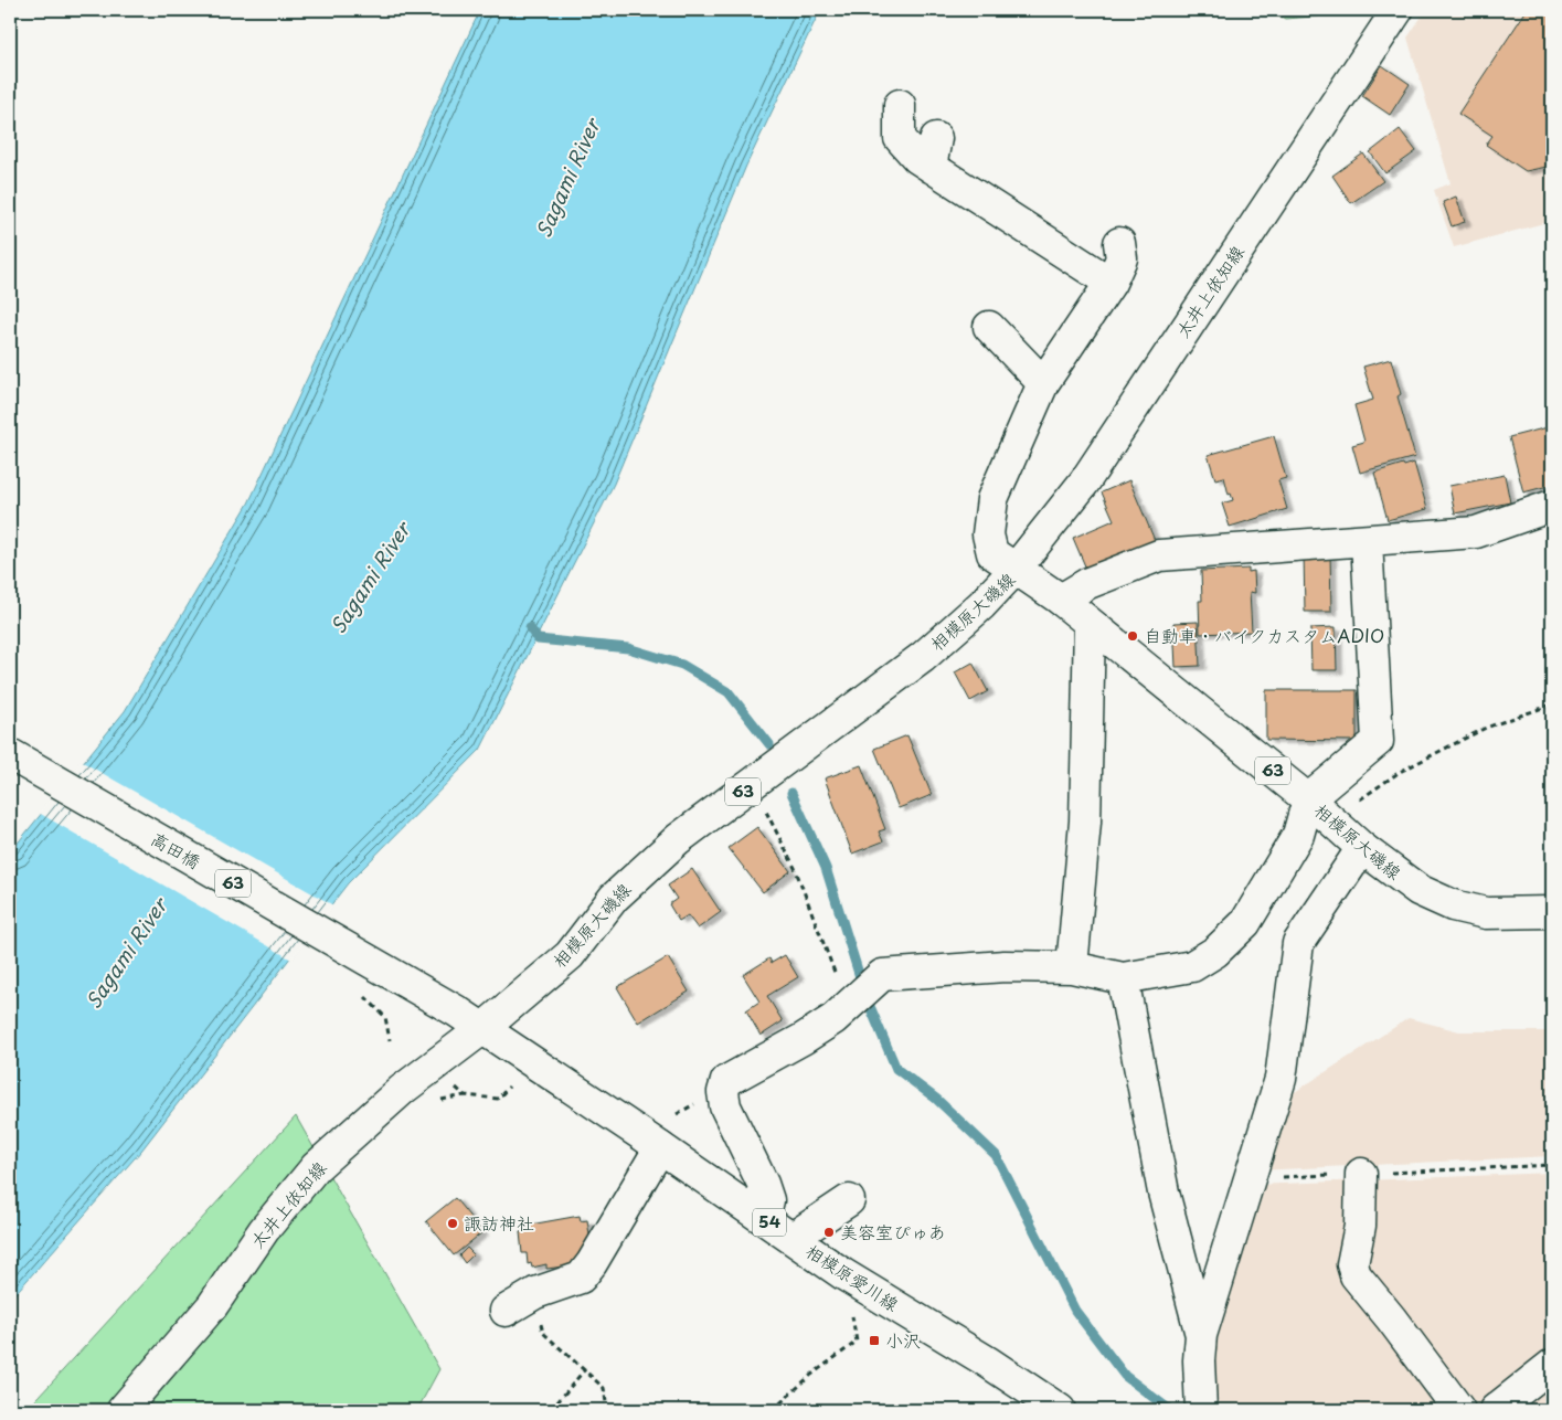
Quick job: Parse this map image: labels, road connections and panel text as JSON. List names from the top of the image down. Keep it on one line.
{"streets":{"main road":["太井上依知線","相模原大磯線","63","高田橋","54","相模原愛川線"]},"crossings":[["太井上依知線","相模原大磯線"],["太井上依知線","高田橋"],["太井上依知線","相模原愛川線"],["相模原大磯線","高田橋"],["相模原大磯線","相模原愛川線"],["高田橋","相模原愛川線"]],"water":["Sagami River"],"places":{"other":["自動車・バイクカスタムADIO","諏訪神社","美容室ぴゅあ"],"transit":["小沢"]}}
